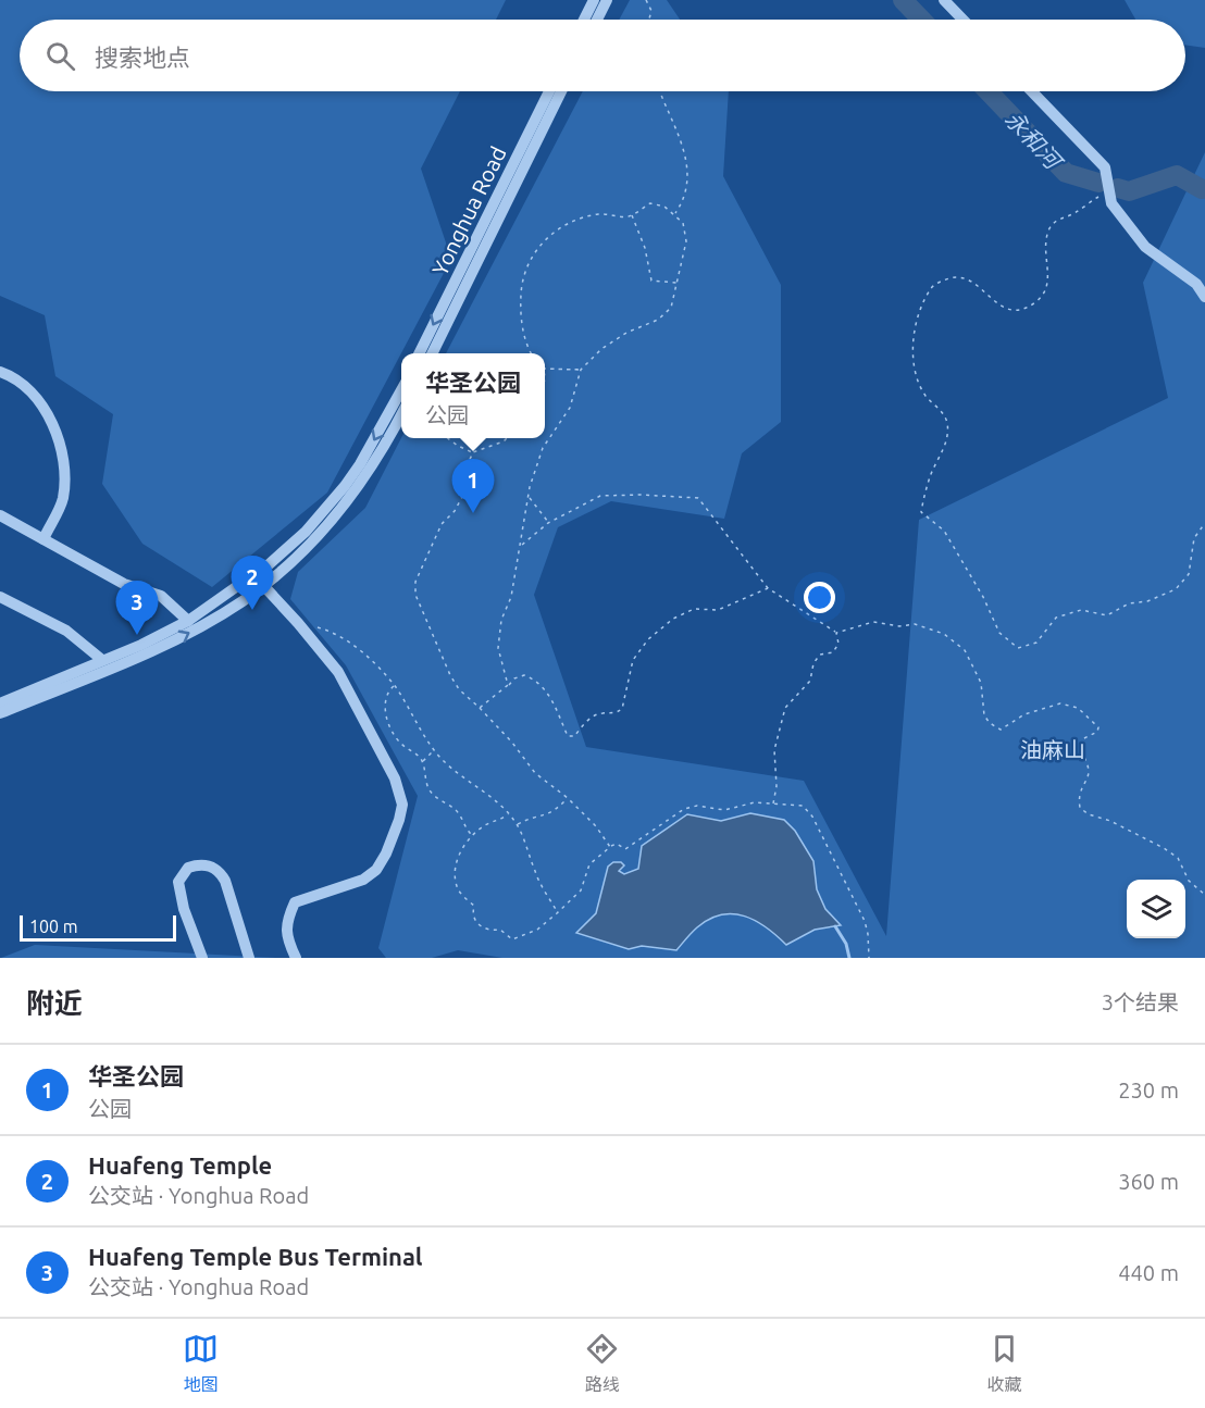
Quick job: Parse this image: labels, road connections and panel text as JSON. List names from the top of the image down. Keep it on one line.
{"streets":{"street":["Yonghua Road"]},"water":["永和河"],"parks":["油麻山"],"scale_bar":"100 m","page":{"search":"搜索地点","popup":["华圣公园","公园"],"pins":["1","2","3"],"scale":"100 m","heading":["附近","3个结果"],"list":[{"mark":"1","name":"华圣公园","note":"公园","value":"230 m"},{"mark":"2","name":"Huafeng Temple","note":"公交站 · Yonghua Road","value":"360 m"},{"mark":"3","name":"Huafeng Temple Bus Terminal","note":"公交站 · Yonghua Road","value":"440 m"}],"nav":["地图","路线","收藏"]}}
